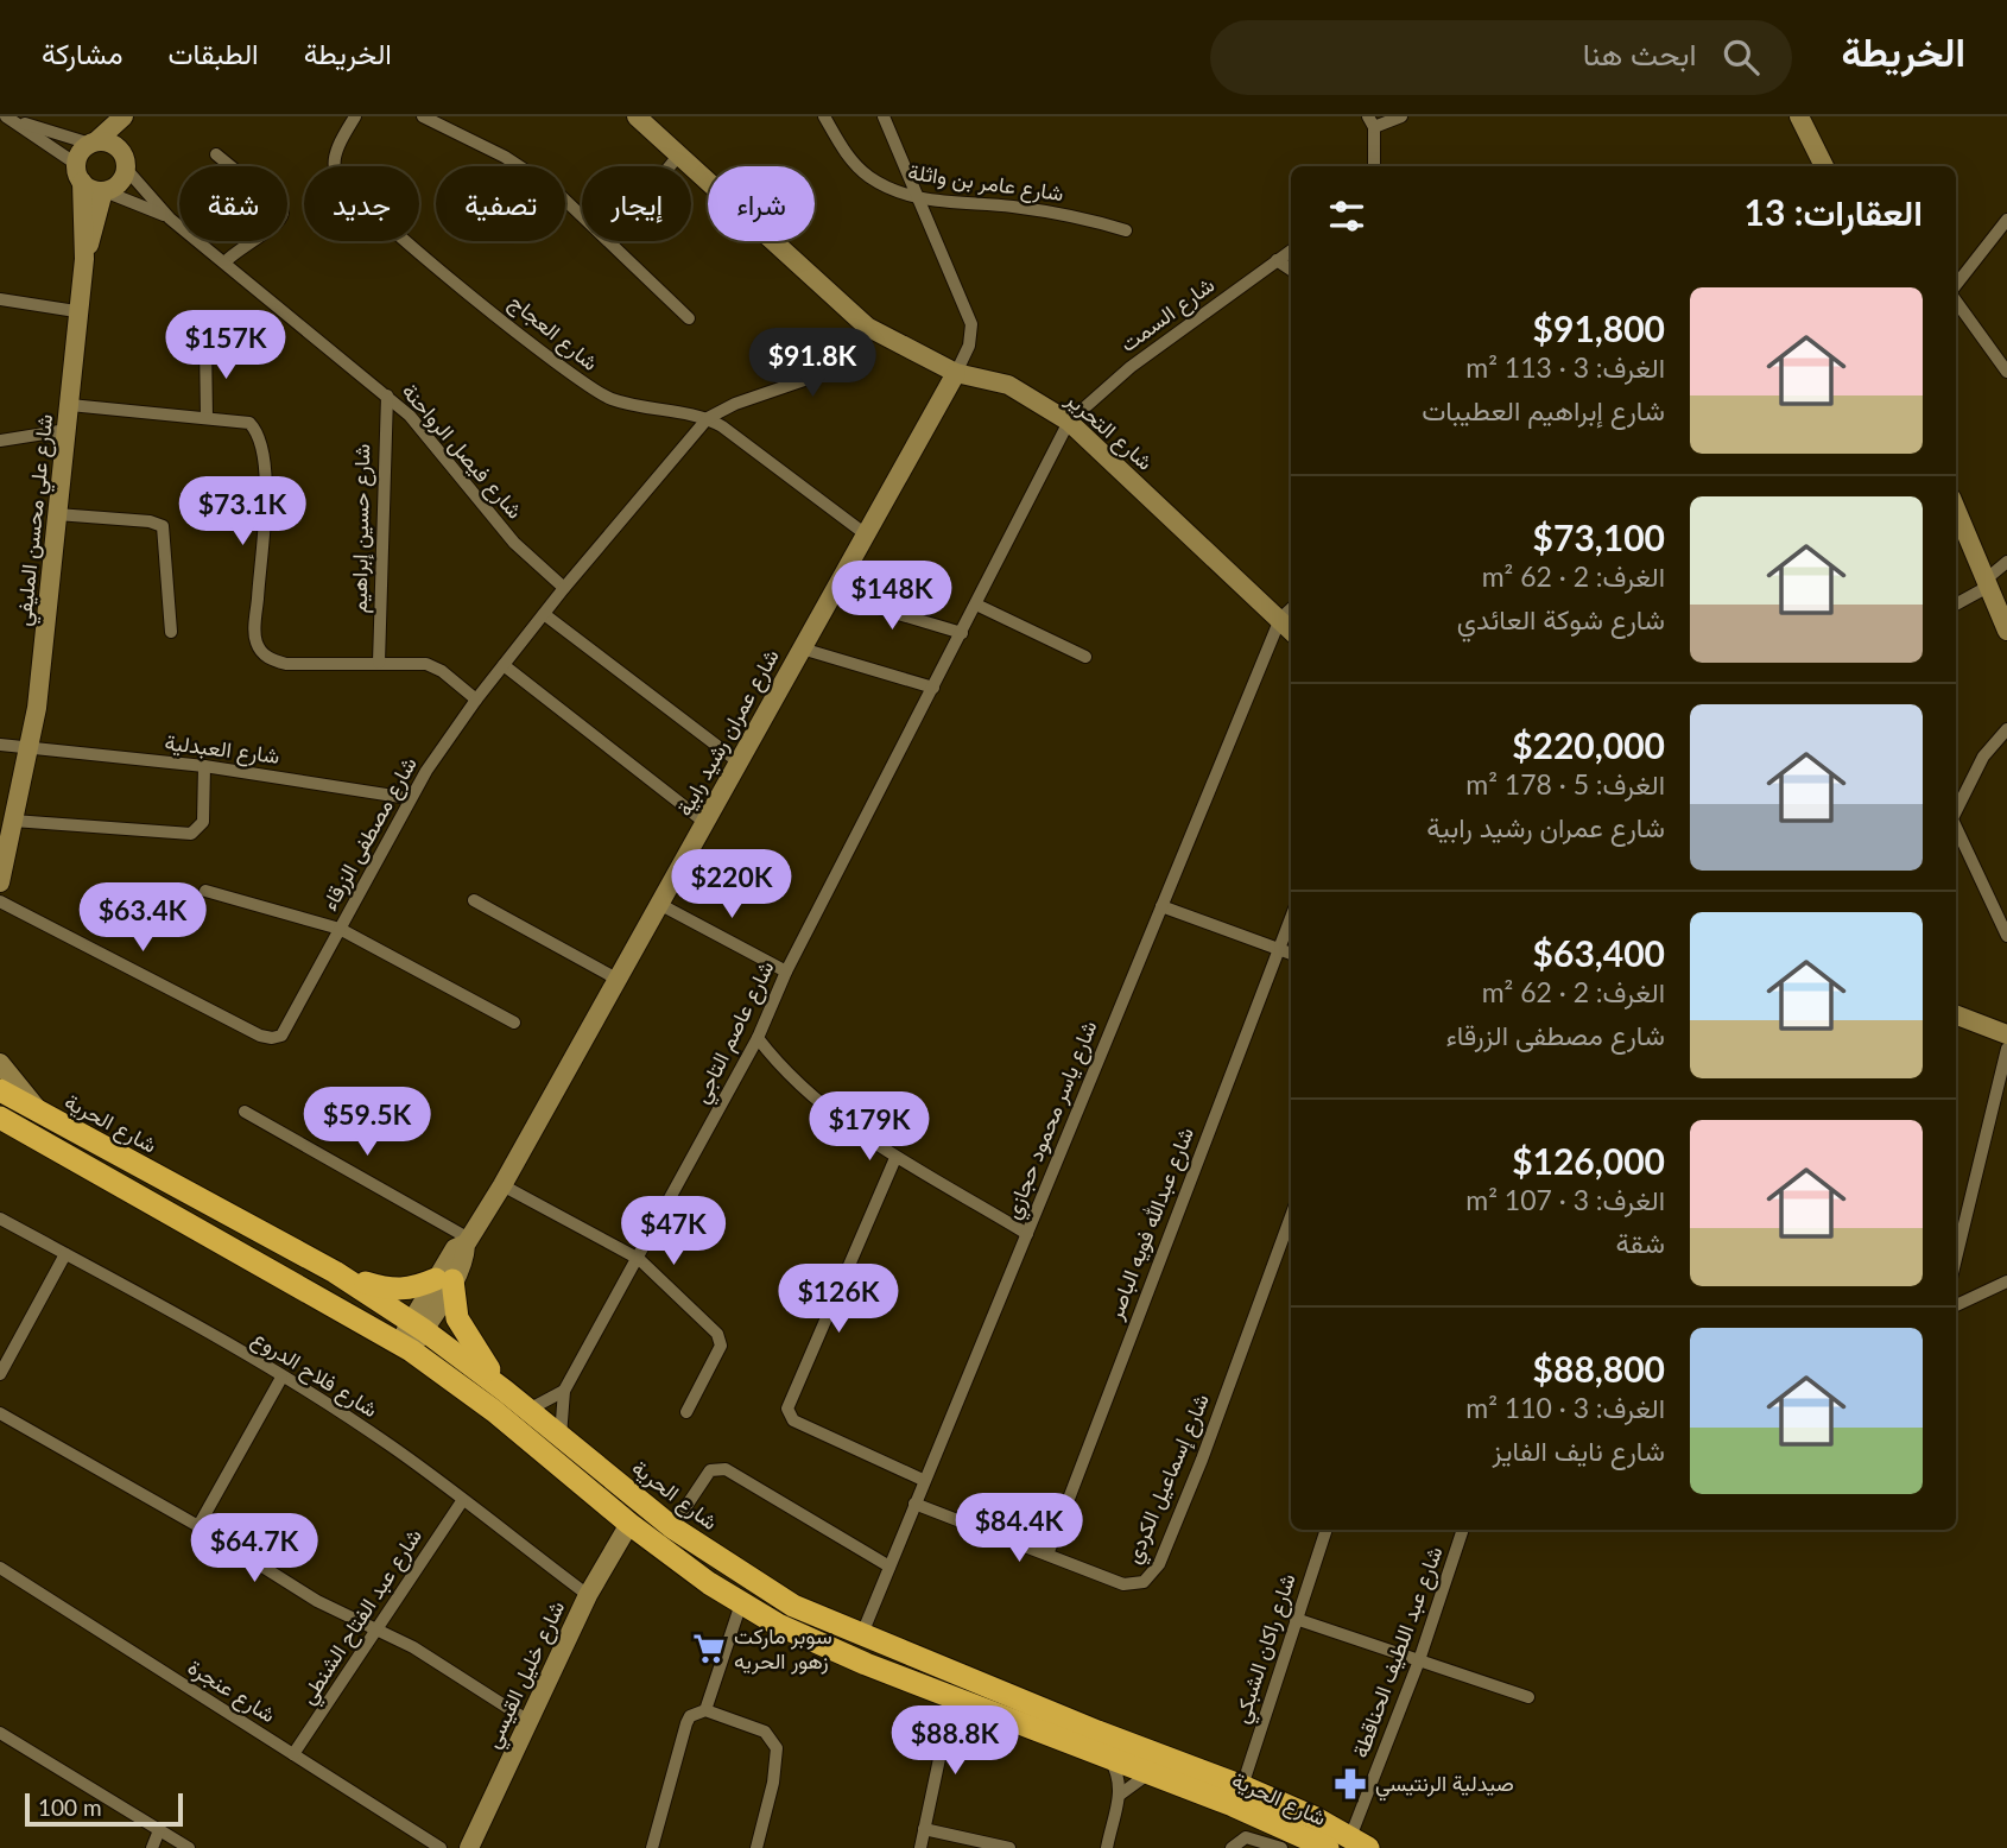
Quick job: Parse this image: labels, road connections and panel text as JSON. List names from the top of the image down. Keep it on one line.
{"streets":{"highway":["شارع الحرية"],"street":["شارع عامر بن واثلة","شارع السمت","شارع العجاج","شارع التحرير","شارع فيصل الرواحنة","شارع علي محسن المليفي","شارع حسين إبراهيم","شارع عمران رشيد رابية","شارع العبدلية","شارع مصطفى الزرقاء","شارع عاصم التاجي","شارع ياسر محمود حجازي","شارع عبدالله فويه الباصر","شارع فلاح الدروع","شارع إسماعيل الكردي","شارع عبد الفتاح الشنطي","شارع راكان الشبكي","شارع عبد اللطيف الحناقطة","شارع خليل القيسي","شارع عنجرة"]},"crossings":[["شارع السمت","شارع التحرير"],["شارع السمت","شارع عاصم التاجي"],["شارع العجاج","شارع عمران رشيد رابية"],["شارع العجاج","شارع مصطفى الزرقاء"],["شارع التحرير","شارع عمران رشيد رابية"],["شارع التحرير","شارع عاصم التاجي"],["شارع التحرير","شارع ياسر محمود حجازي"],["شارع فيصل الرواحنة","شارع علي محسن المليفي"],["شارع فيصل الرواحنة","شارع حسين إبراهيم"],["شارع فيصل الرواحنة","شارع مصطفى الزرقاء"],["شارع علي محسن المليفي","شارع العبدلية"],["شارع عمران رشيد رابية","شارع الحرية"],["شارع العبدلية","شارع مصطفى الزرقاء"],["شارع عاصم التاجي","شارع الحرية"],["شارع ياسر محمود حجازي","شارع الحرية"],["شارع ياسر محمود حجازي","شارع إسماعيل الكردي"],["شارع الحرية","شارع راكان الشبكي"],["شارع الحرية","شارع عبد اللطيف الحناقطة"],["شارع الحرية","شارع خليل القيسي"],["شارع عبدالله فويه الباصر","شارع إسماعيل الكردي"],["شارع فلاح الدروع","شارع عبد الفتاح الشنطي"],["شارع فلاح الدروع","شارع خليل القيسي"],["شارع عبد الفتاح الشنطي","شارع عنجرة"]],"places":{"supermarket":["سوبر ماركت زهور الحريه"],"pharmacy":["صيدلية الرنتيسي"]},"scale_bar":"100 m","page":{"header":"الخريطة","search":"ابحث هنا","nav":["الخريطة","الطبقات","مشاركة"],"chip":["شراء","إيجار","تصفية","جديد","شقة"],"heading":"العقارات: 13","list":[{"name":"$91,800","note":"الغرف: 3 · 113 m² · شارع إبراهيم العطيبات"},{"name":"$73,100","note":"الغرف: 2 · 62 m² · شارع شوكة العائدي"},{"name":"$220,000","note":"الغرف: 5 · 178 m² · شارع عمران رشيد رابية"},{"name":"$63,400","note":"الغرف: 2 · 62 m² · شارع مصطفى الزرقاء"},{"name":"$126,000","note":"الغرف: 3 · 107 m² · شقة"},{"name":"$88,800","note":"الغرف: 3 · 110 m² · شارع نايف الفايز"}],"price":["$157K","$91.8K","$73.1K","$148K","$220K","$63.4K","$59.5K","$179K","$47K","$126K","$84.4K","$64.7K","$88.8K"],"scale":"100 m"}}
